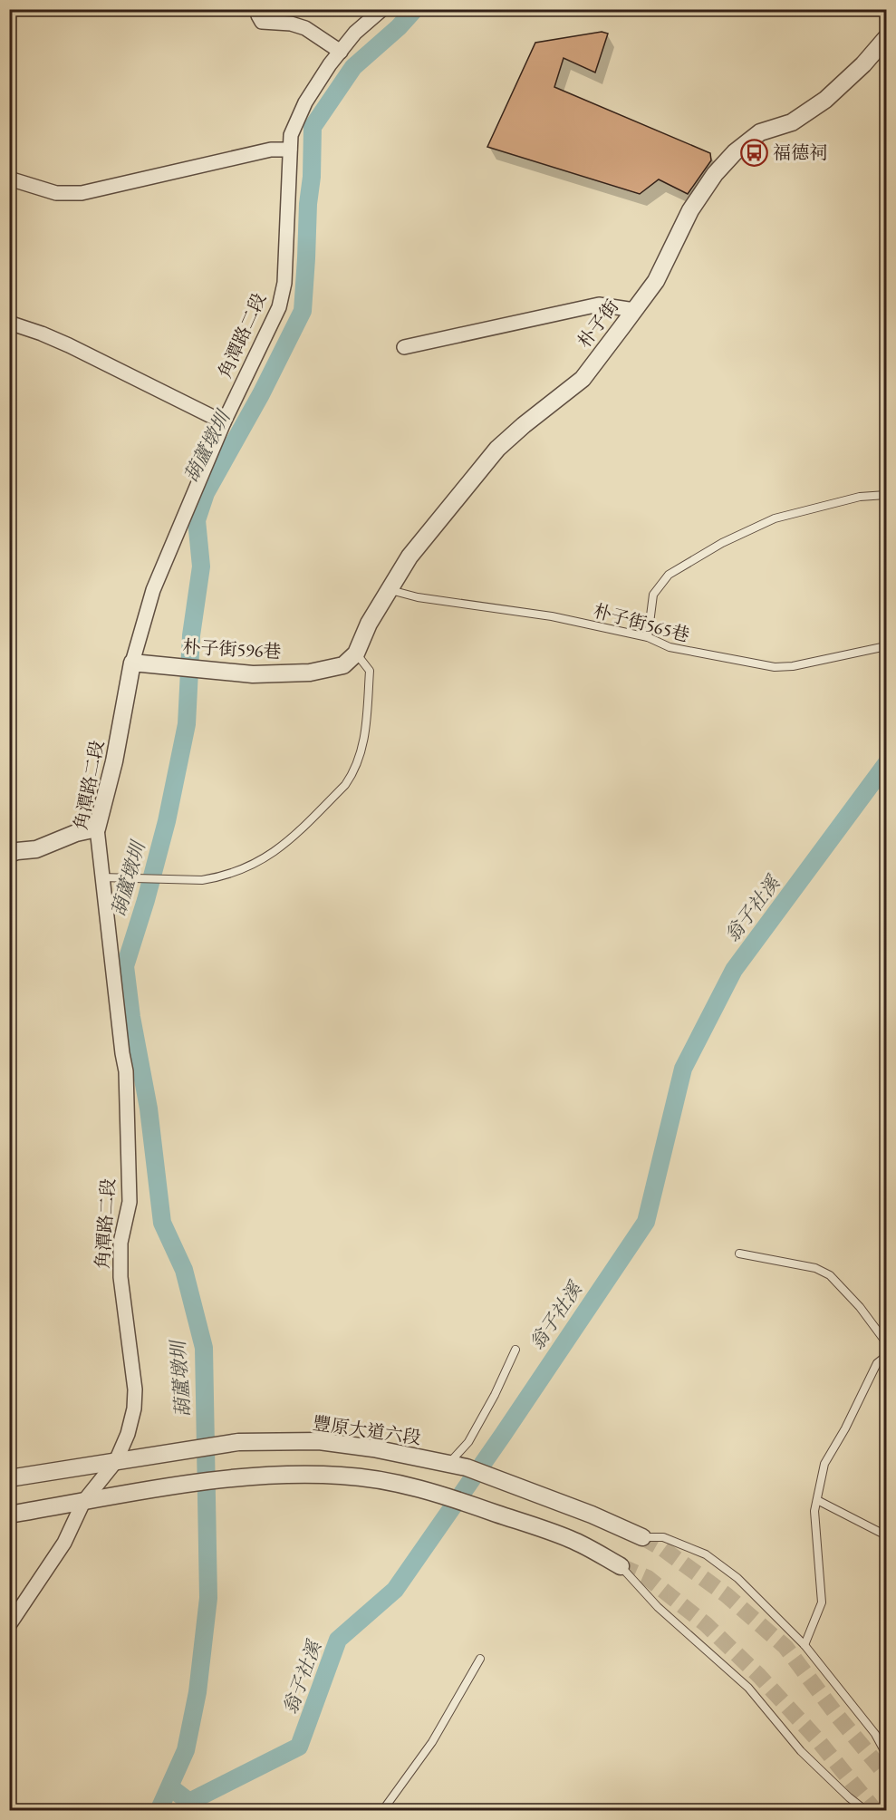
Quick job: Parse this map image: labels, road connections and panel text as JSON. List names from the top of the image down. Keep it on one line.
{"streets":{"street":["朴子街","角潭路二段","朴子街596巷","豐原大道六段"],"lane":["朴子街565巷"]},"crossings":[["朴子街","朴子街565巷"],["朴子街","朴子街596巷"],["角潭路二段","朴子街596巷"],["角潭路二段","豐原大道六段"]],"water":["葫蘆墩圳","翁子社溪"],"places":{"bus stop":["福德祠"]}}
